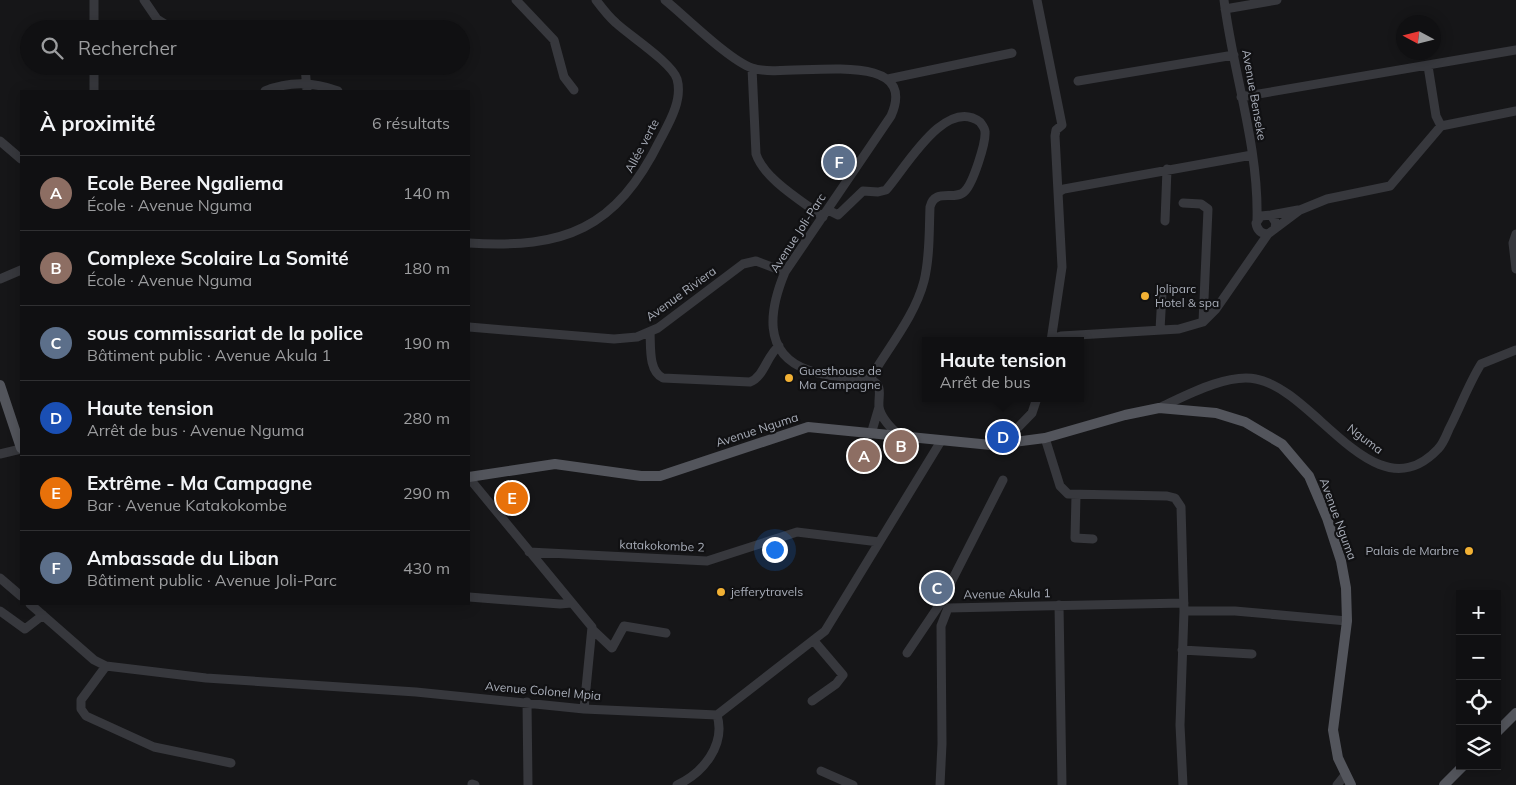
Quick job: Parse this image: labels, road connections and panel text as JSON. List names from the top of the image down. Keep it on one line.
{"streets":{"main road":["Avenue Nguma"],"street":["Avenue Benseke","Allée verte","Avenue Joli-Parc","Avenue Riviera","Nguma","katakokombe 2","Avenue Akula 1","Avenue Colonel Mpia"]},"crossings":[["Avenue Joli-Parc","Avenue Riviera"],["Avenue Nguma","Nguma"],["Avenue Nguma","Avenue Akula 1"]],"places":["Joliparc Hotel & spa","Guesthouse de Ma Campagne","Palais de Marbre","jefferytravels"],"north":"left","page":{"search":"Rechercher","heading":["À proximité","6 résultats"],"pins":["F","D","B","A","E","C"],"list":[{"mark":"A","name":"Ecole Beree Ngaliema","note":"École · Avenue Nguma","value":"140 m"},{"mark":"B","name":"Complexe Scolaire La Somité","note":"École · Avenue Nguma","value":"180 m"},{"mark":"C","name":"sous commissariat de la police","note":"Bâtiment public · Avenue Akula 1","value":"190 m"},{"mark":"D","name":"Haute tension","note":"Arrêt de bus · Avenue Nguma","value":"280 m"},{"mark":"E","name":"Extrême - Ma Campagne","note":"Bar · Avenue Katakokombe","value":"290 m"},{"mark":"F","name":"Ambassade du Liban","note":"Bâtiment public · Avenue Joli-Parc","value":"430 m"}],"popup":["Haute tension","Arrêt de bus"],"map_buttons":["+","−"]}}
